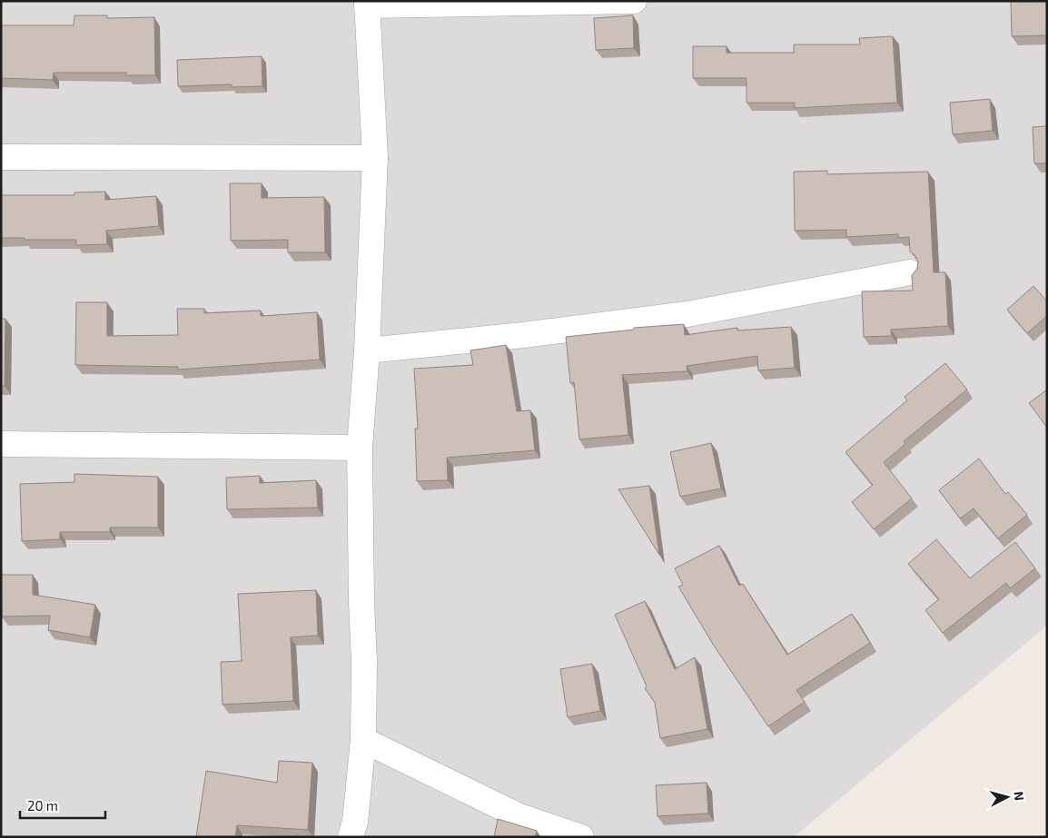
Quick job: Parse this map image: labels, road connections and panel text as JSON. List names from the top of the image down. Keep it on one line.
{"scale_bar":"20 m","north":"right"}
